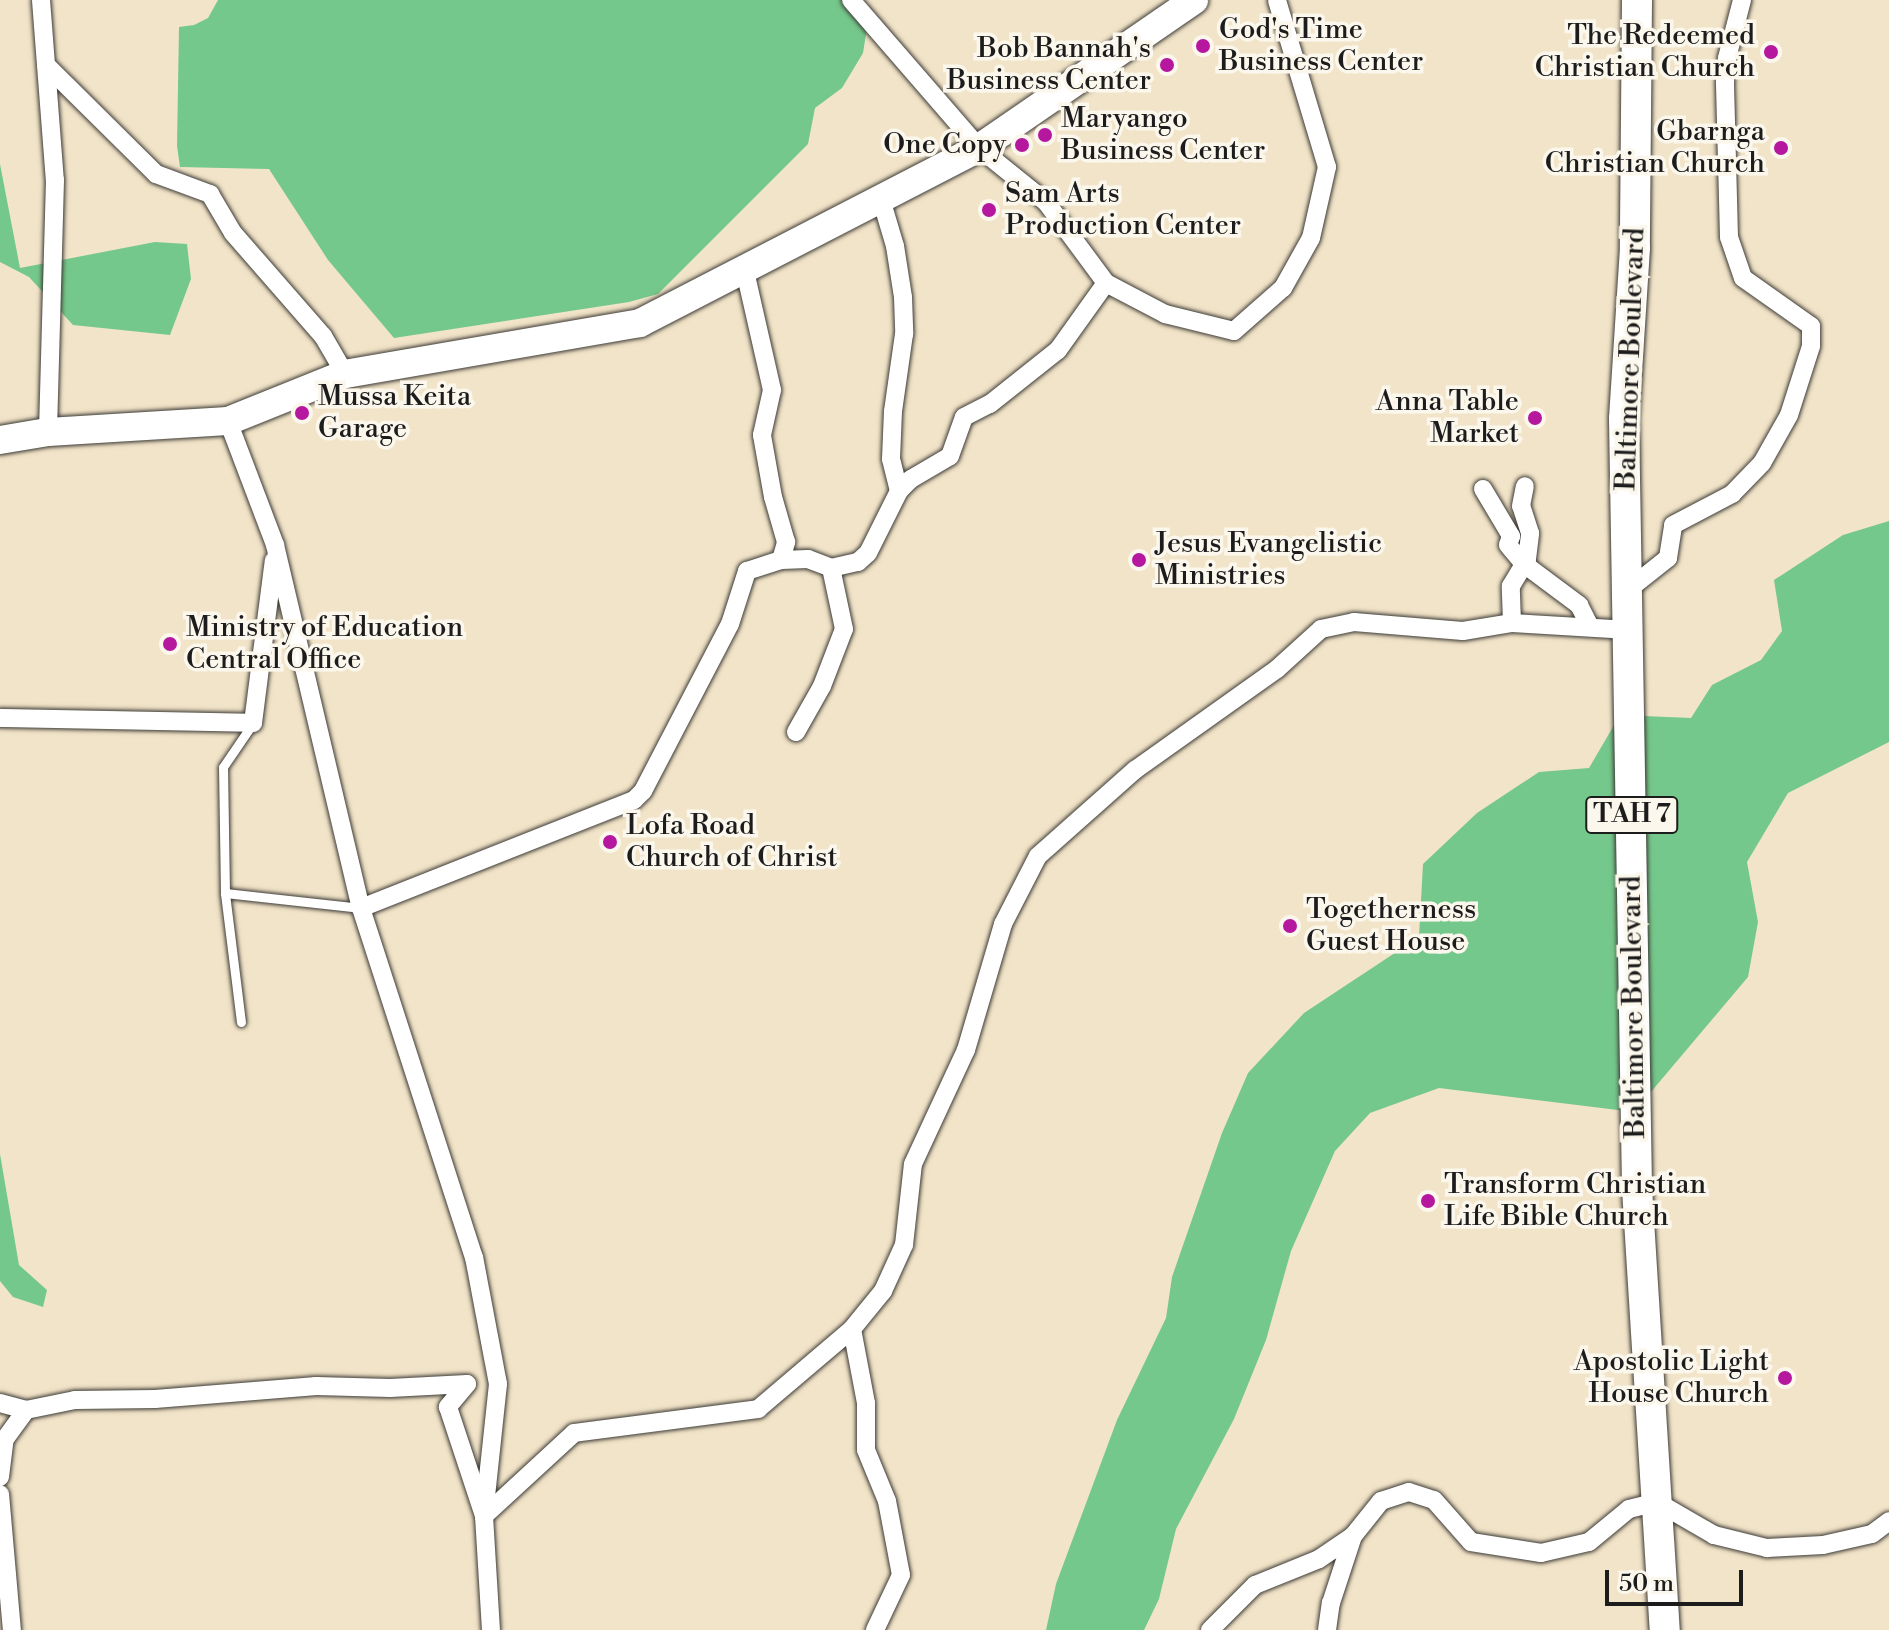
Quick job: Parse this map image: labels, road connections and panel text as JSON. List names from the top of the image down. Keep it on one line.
{"streets":{"highway":["Baltimore Boulevard","TAH 7"]},"places":["God's Time Business Center","The Redeemed Christian Church","Bob Bannah's Business Center","Maryango Business Center","One Copy","Gbarnga Christian Church","Sam Arts Production Center","Mussa Keita Garage","Anna Table Market","Jesus Evangelistic Ministries","Ministry of Education Central Office","Lofa Road Church of Christ","Togetherness Guest House","Transform Christian Life Bible Church","Apostolic Light House Church"],"scale_bar":"50 m"}
